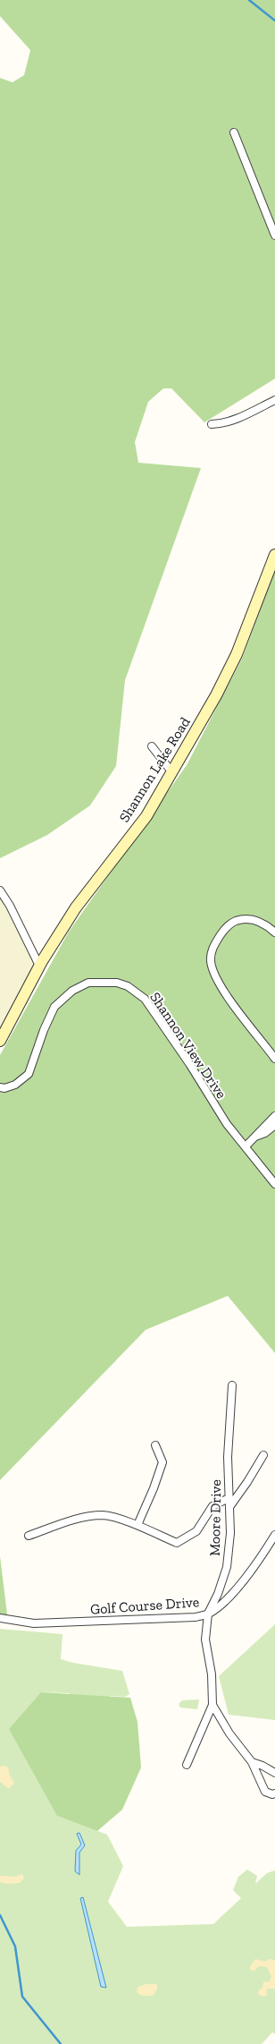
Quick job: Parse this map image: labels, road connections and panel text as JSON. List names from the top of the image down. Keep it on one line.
{"streets":{"main road":["Shannon Lake Road"],"street":["Shannon View Drive","Moore Drive","Golf Course Drive"]},"crossings":[["Moore Drive","Golf Course Drive"]]}
